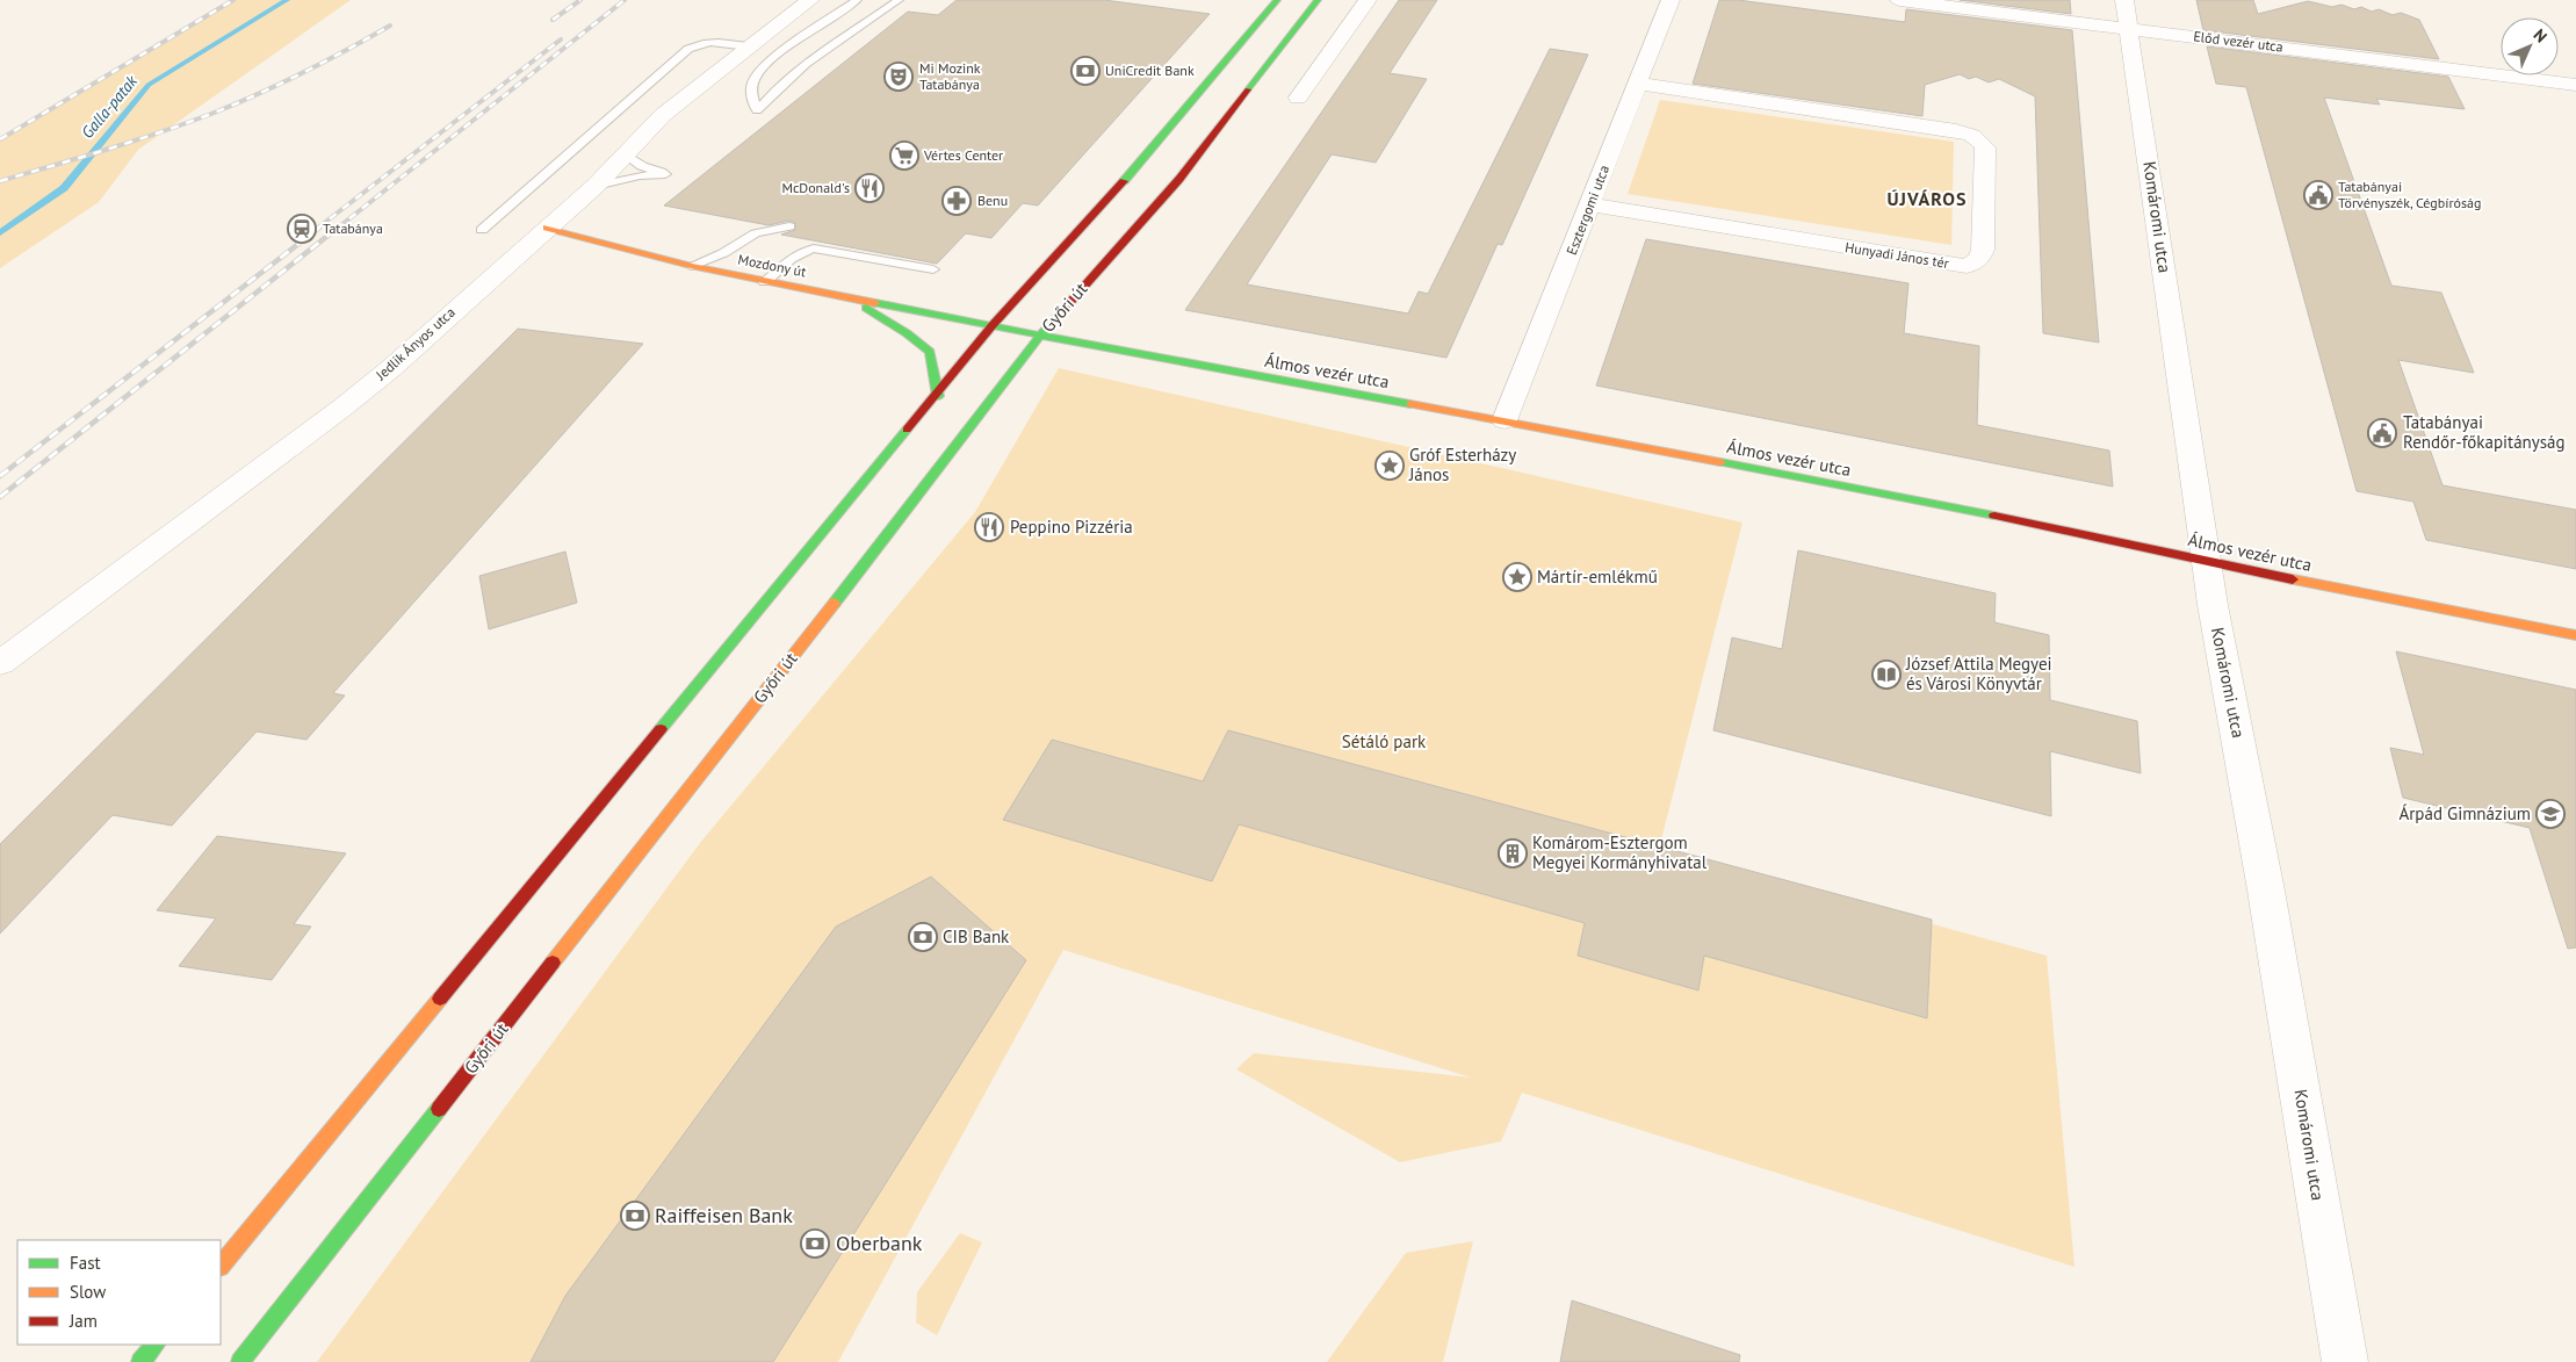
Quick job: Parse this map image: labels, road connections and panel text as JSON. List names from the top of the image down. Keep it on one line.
{"streets":{"street":["Előd vezér utca","Esztergomi utca","Komáromi utca","Hunyadi János tér","Mozdony út","Győri út","Jedlik Ányos utca","Álmos vezér utca"]},"crossings":[["Előd vezér utca","Komáromi utca"],["Esztergomi utca","Hunyadi János tér"],["Esztergomi utca","Álmos vezér utca"],["Komáromi utca","Álmos vezér utca"],["Mozdony út","Jedlik Ányos utca"],["Mozdony út","Álmos vezér utca"],["Győri út","Álmos vezér utca"]],"districts":["ÚJVÁROS"],"water":["Galla-patak"],"parks":["Sétáló park"],"places":{"bank":["UniCredit Bank","CIB Bank","Raiffeisen Bank","Oberbank"],"theatre":["Mi Mozink Tatabánya"],"supermarket":["Vértes Center"],"restaurant":["McDonald's","Peppino Pizzéria"],"public building":["Tatabányai Törvényszék, Cégbíróság","Tatabányai Rendőr-főkapitányság"],"pharmacy":["Benu"],"station":["Tatabánya"],"place":["Gróf Esterházy János","Mártír-emlékmű"],"library":["József Attila Megyei és Városi Könyvtár"],"school or university":["Árpád Gimnázium"],"building":["Komárom-Esztergom Megyei Kormányhivatal"]},"legend":["Fast","Slow","Jam"],"north":"top right"}
